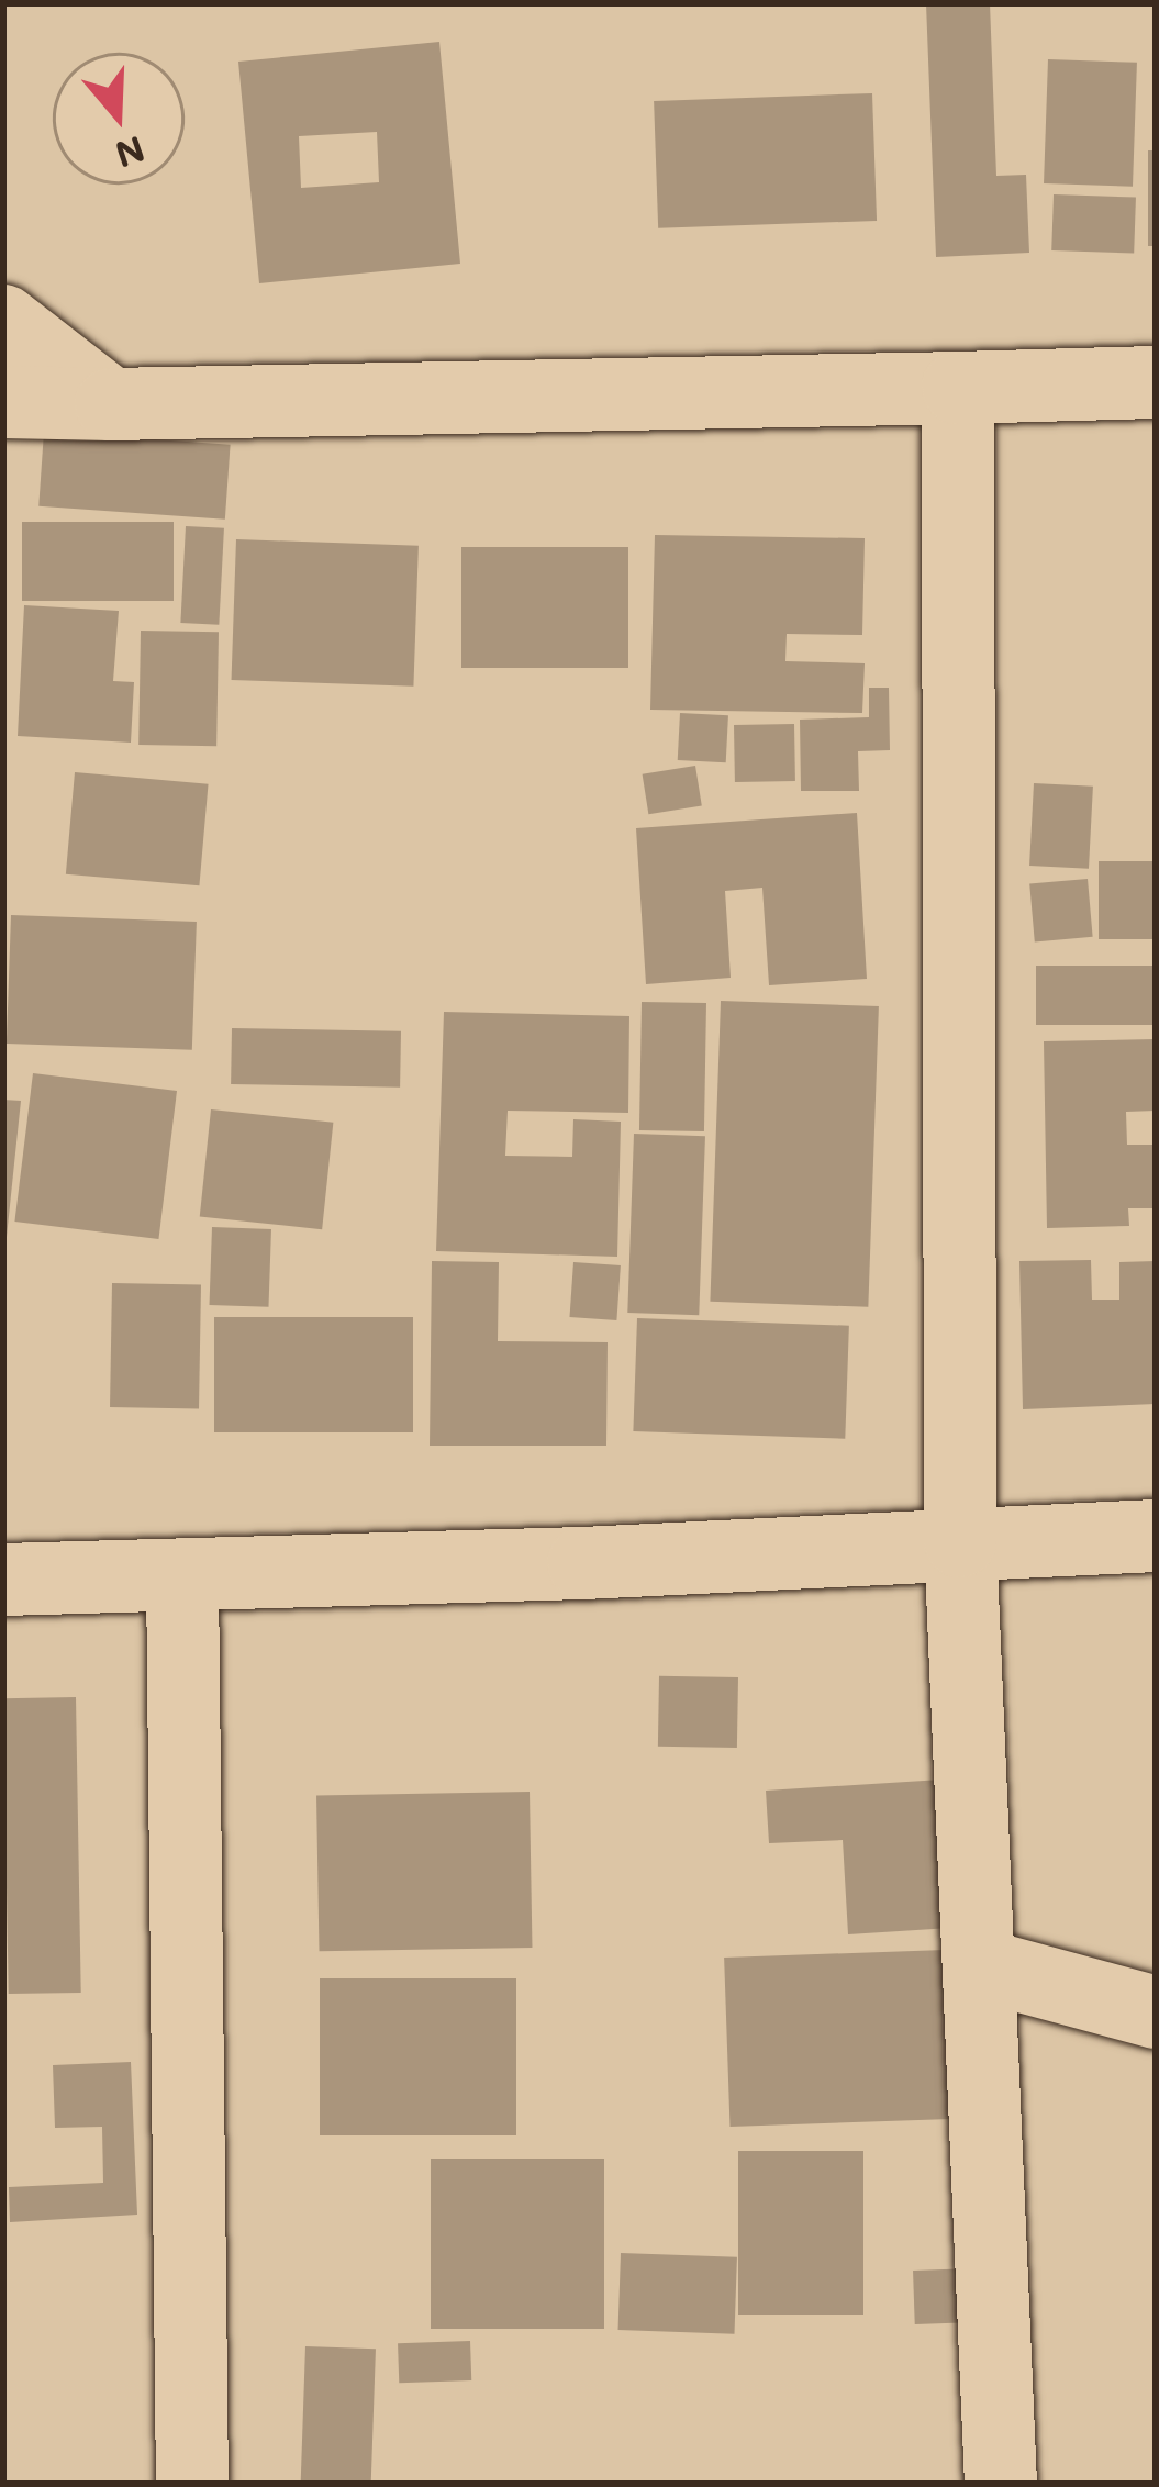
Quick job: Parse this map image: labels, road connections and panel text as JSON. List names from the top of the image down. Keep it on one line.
{"north":"bottom"}
